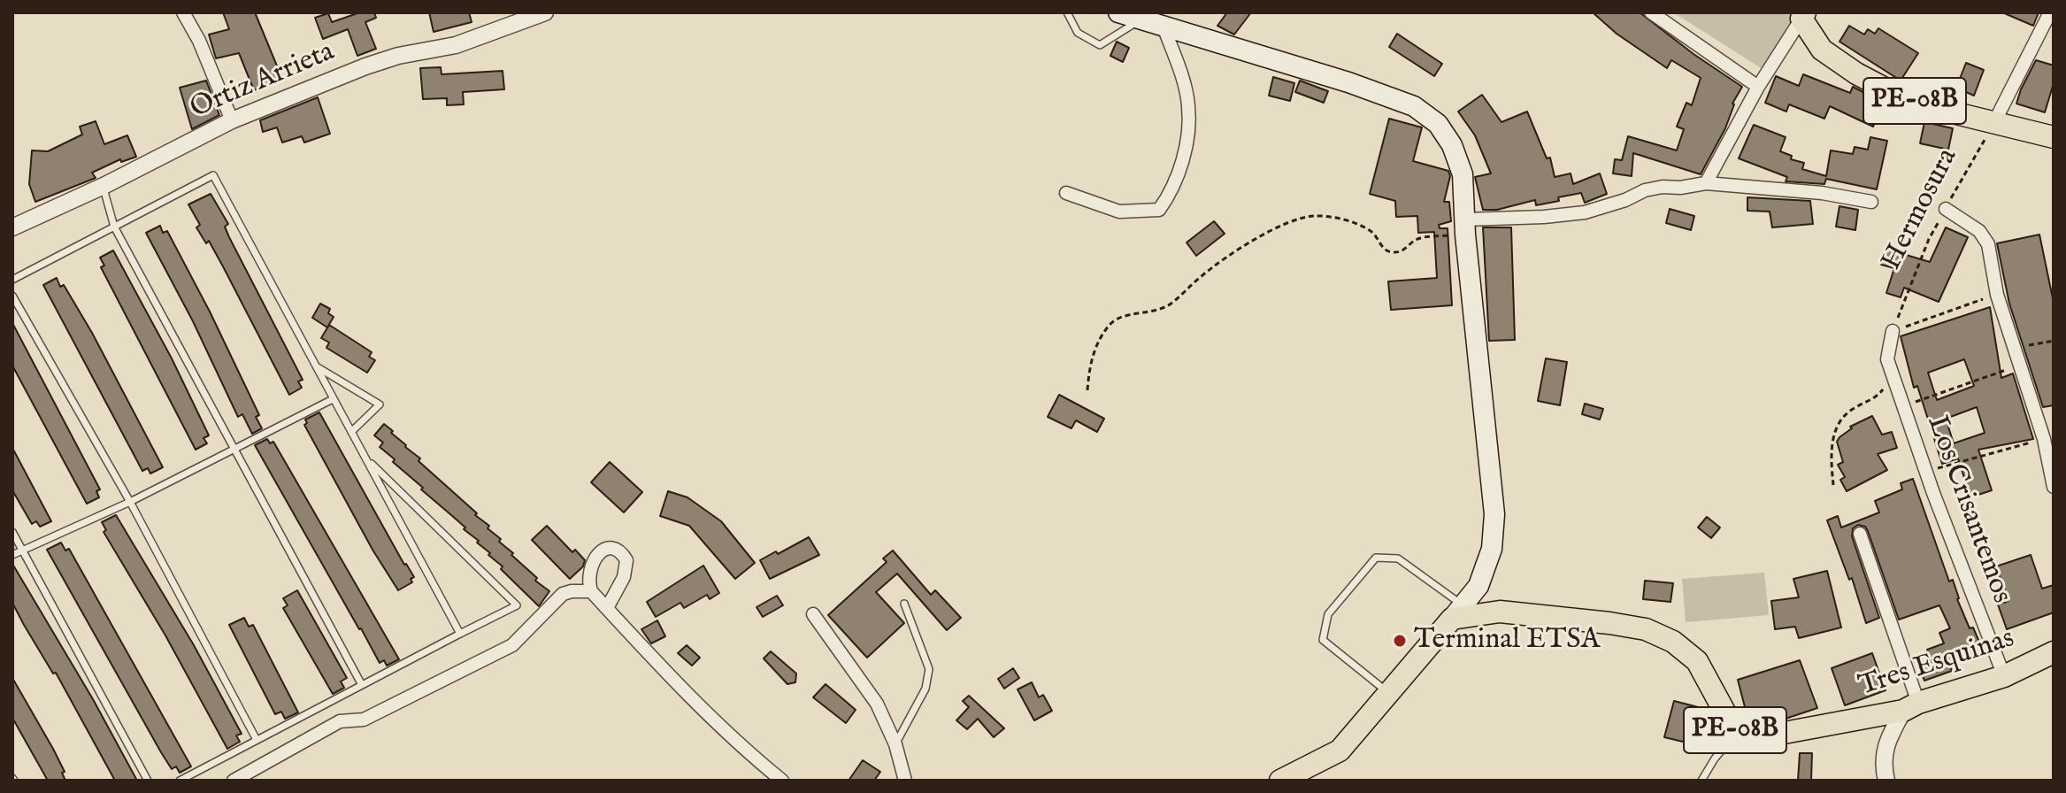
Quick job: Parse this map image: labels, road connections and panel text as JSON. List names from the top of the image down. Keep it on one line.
{"streets":{"highway":["PE-08B","Tres Esquinas"],"street":["Ortiz Arrieta","Los Crisantemos"],"path":["Hermosura"]},"crossings":[["PE-08B","Hermosura"],["PE-08B","Tres Esquinas"],["Hermosura","Los Crisantemos"],["Los Crisantemos","Tres Esquinas"]],"places":["Terminal ETSA"]}
